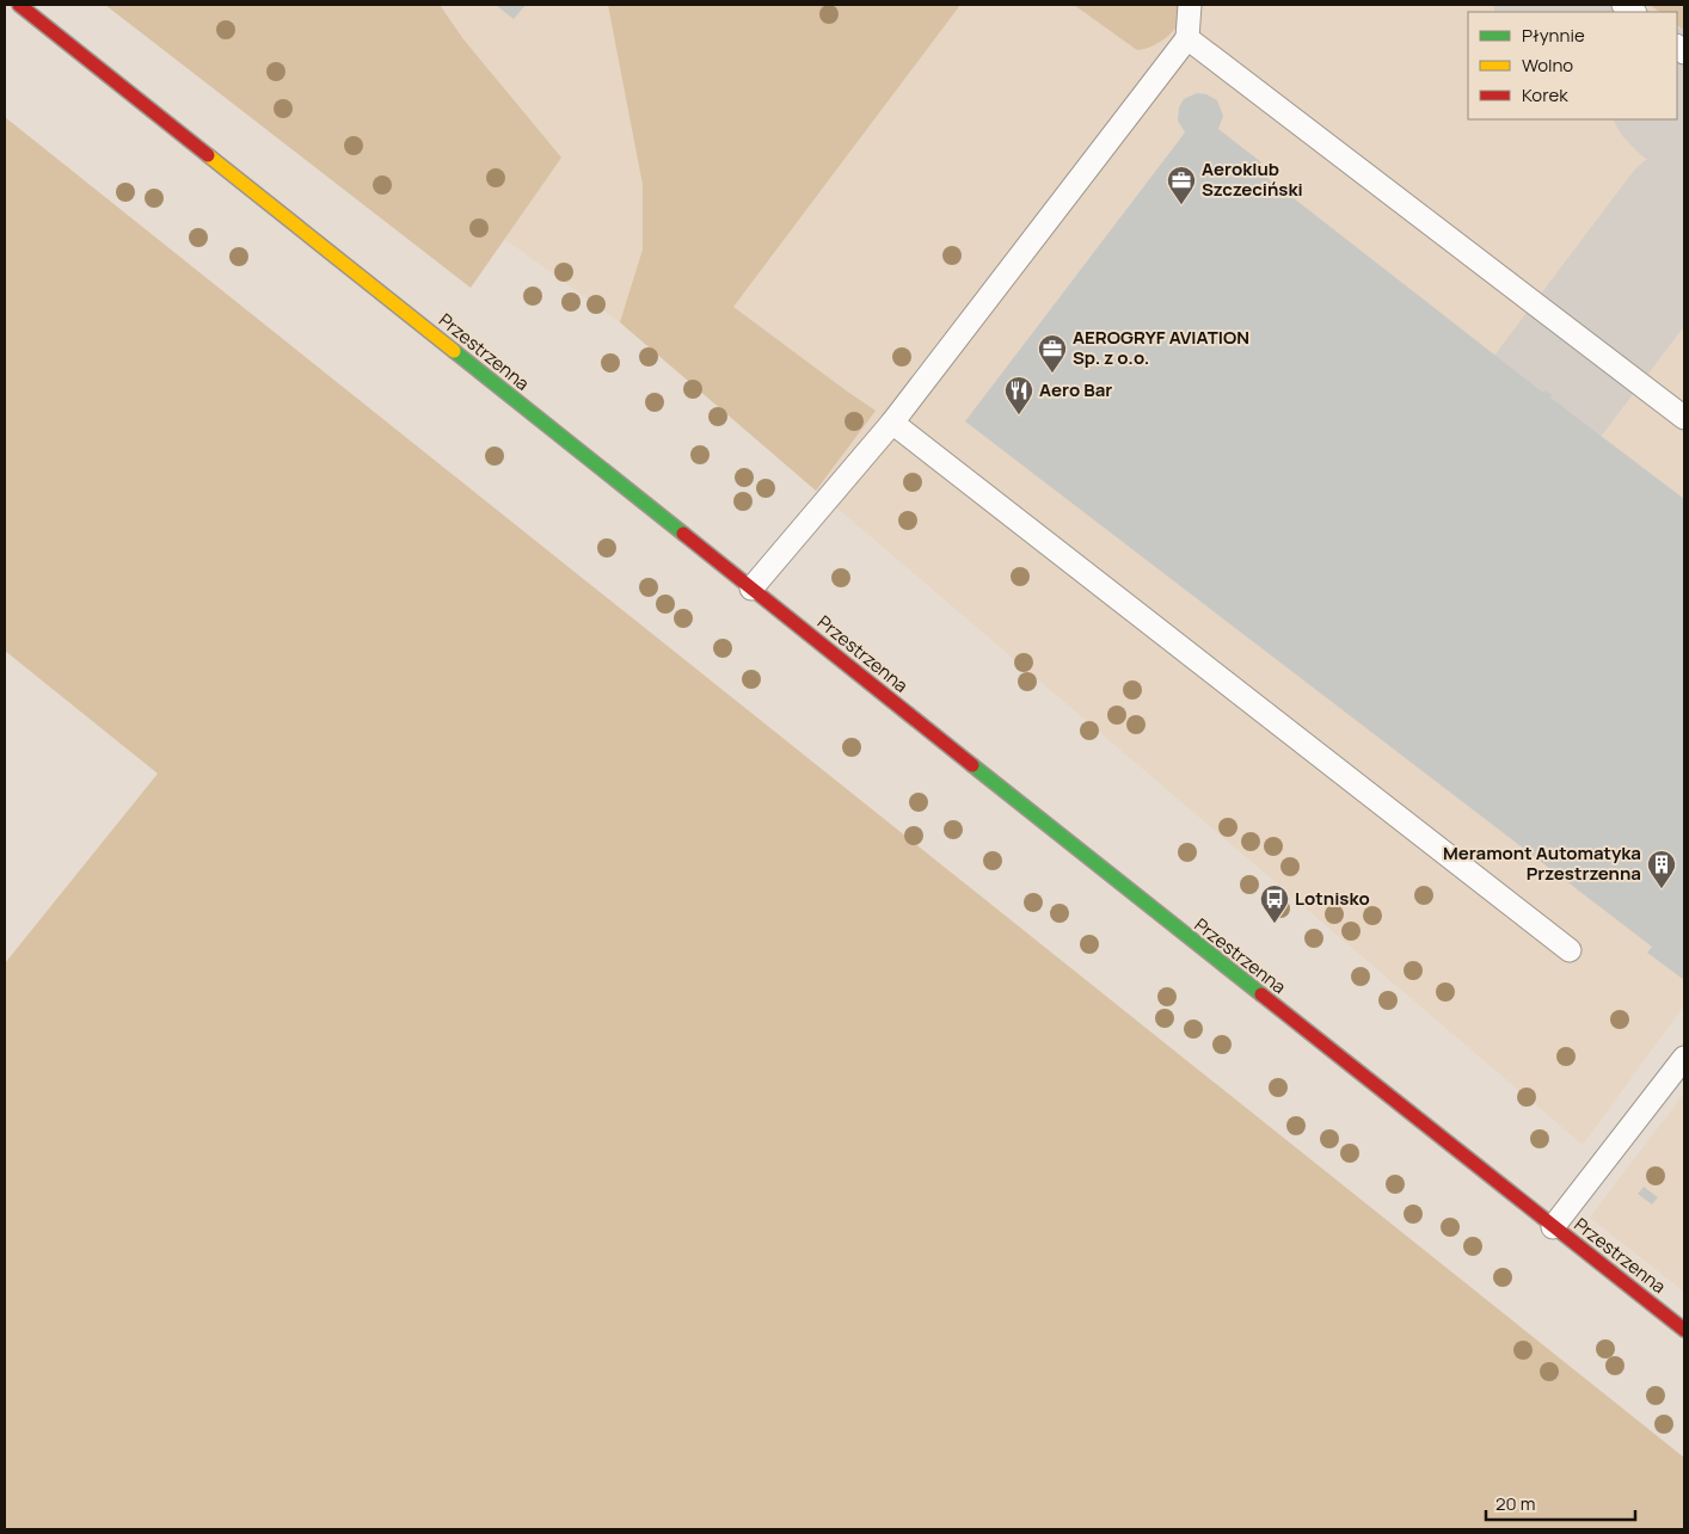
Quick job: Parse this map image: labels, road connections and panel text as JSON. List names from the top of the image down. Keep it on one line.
{"streets":{"street":["Przestrzenna"]},"places":{"office":["Aeroklub Szczeciński","AEROGRYF AVIATION Sp. z o.o."],"restaurant":["Aero Bar"],"building":["Meramont Automatyka Przestrzenna"],"bus stop":["Lotnisko"]},"legend":["Płynnie","Wolno","Korek"],"scale_bar":"20 m"}
